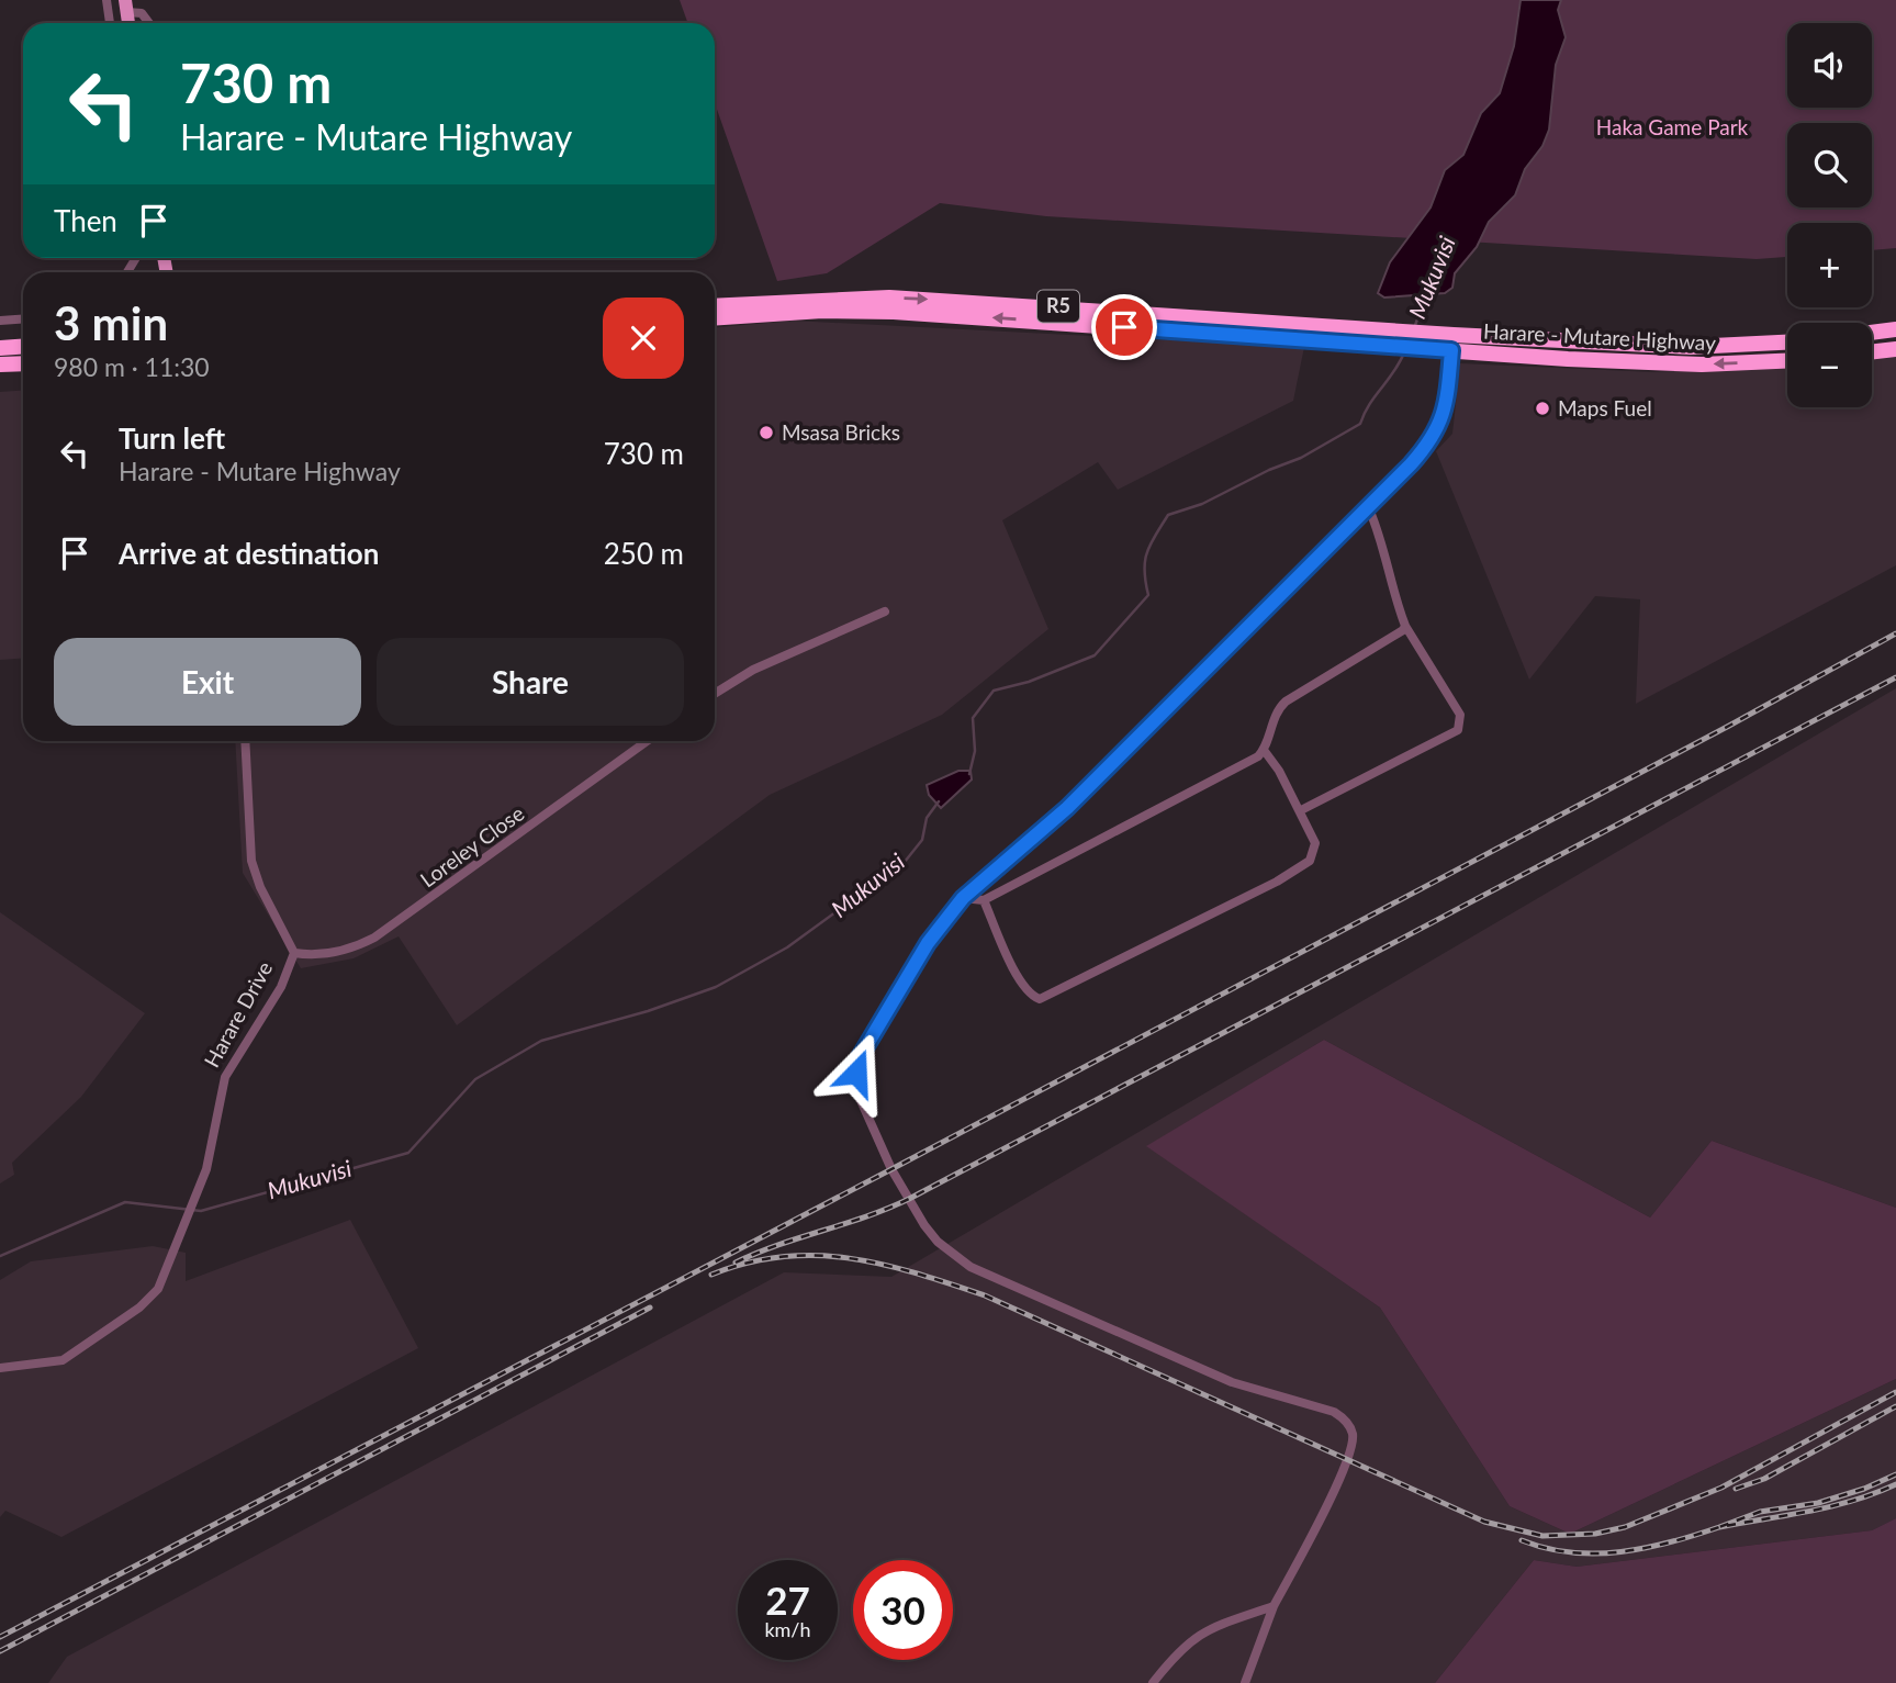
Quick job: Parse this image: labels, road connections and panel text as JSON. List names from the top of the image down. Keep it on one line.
{"streets":{"highway":["R5","Harare - Mutare Highway"],"street":["Loreley Close","Harare Drive"]},"crossings":[["Loreley Close","Harare Drive"]],"water":["Mukuvisi"],"parks":["Haka Game Park"],"places":["Maps Fuel","Msasa Bricks"],"page":{"map_buttons":["+","−"],"turn":["730 m","Harare - Mutare Highway"],"then":"Then","heading":["3 min","980 m · 11:30"],"list":[{"name":"Turn left","note":"Harare - Mutare Highway","value":"730 m"},{"name":"Arrive at destination","value":"250 m"}],"buttons":["Exit","Share"],"speed":"27 km/h","limit":"30"}}
